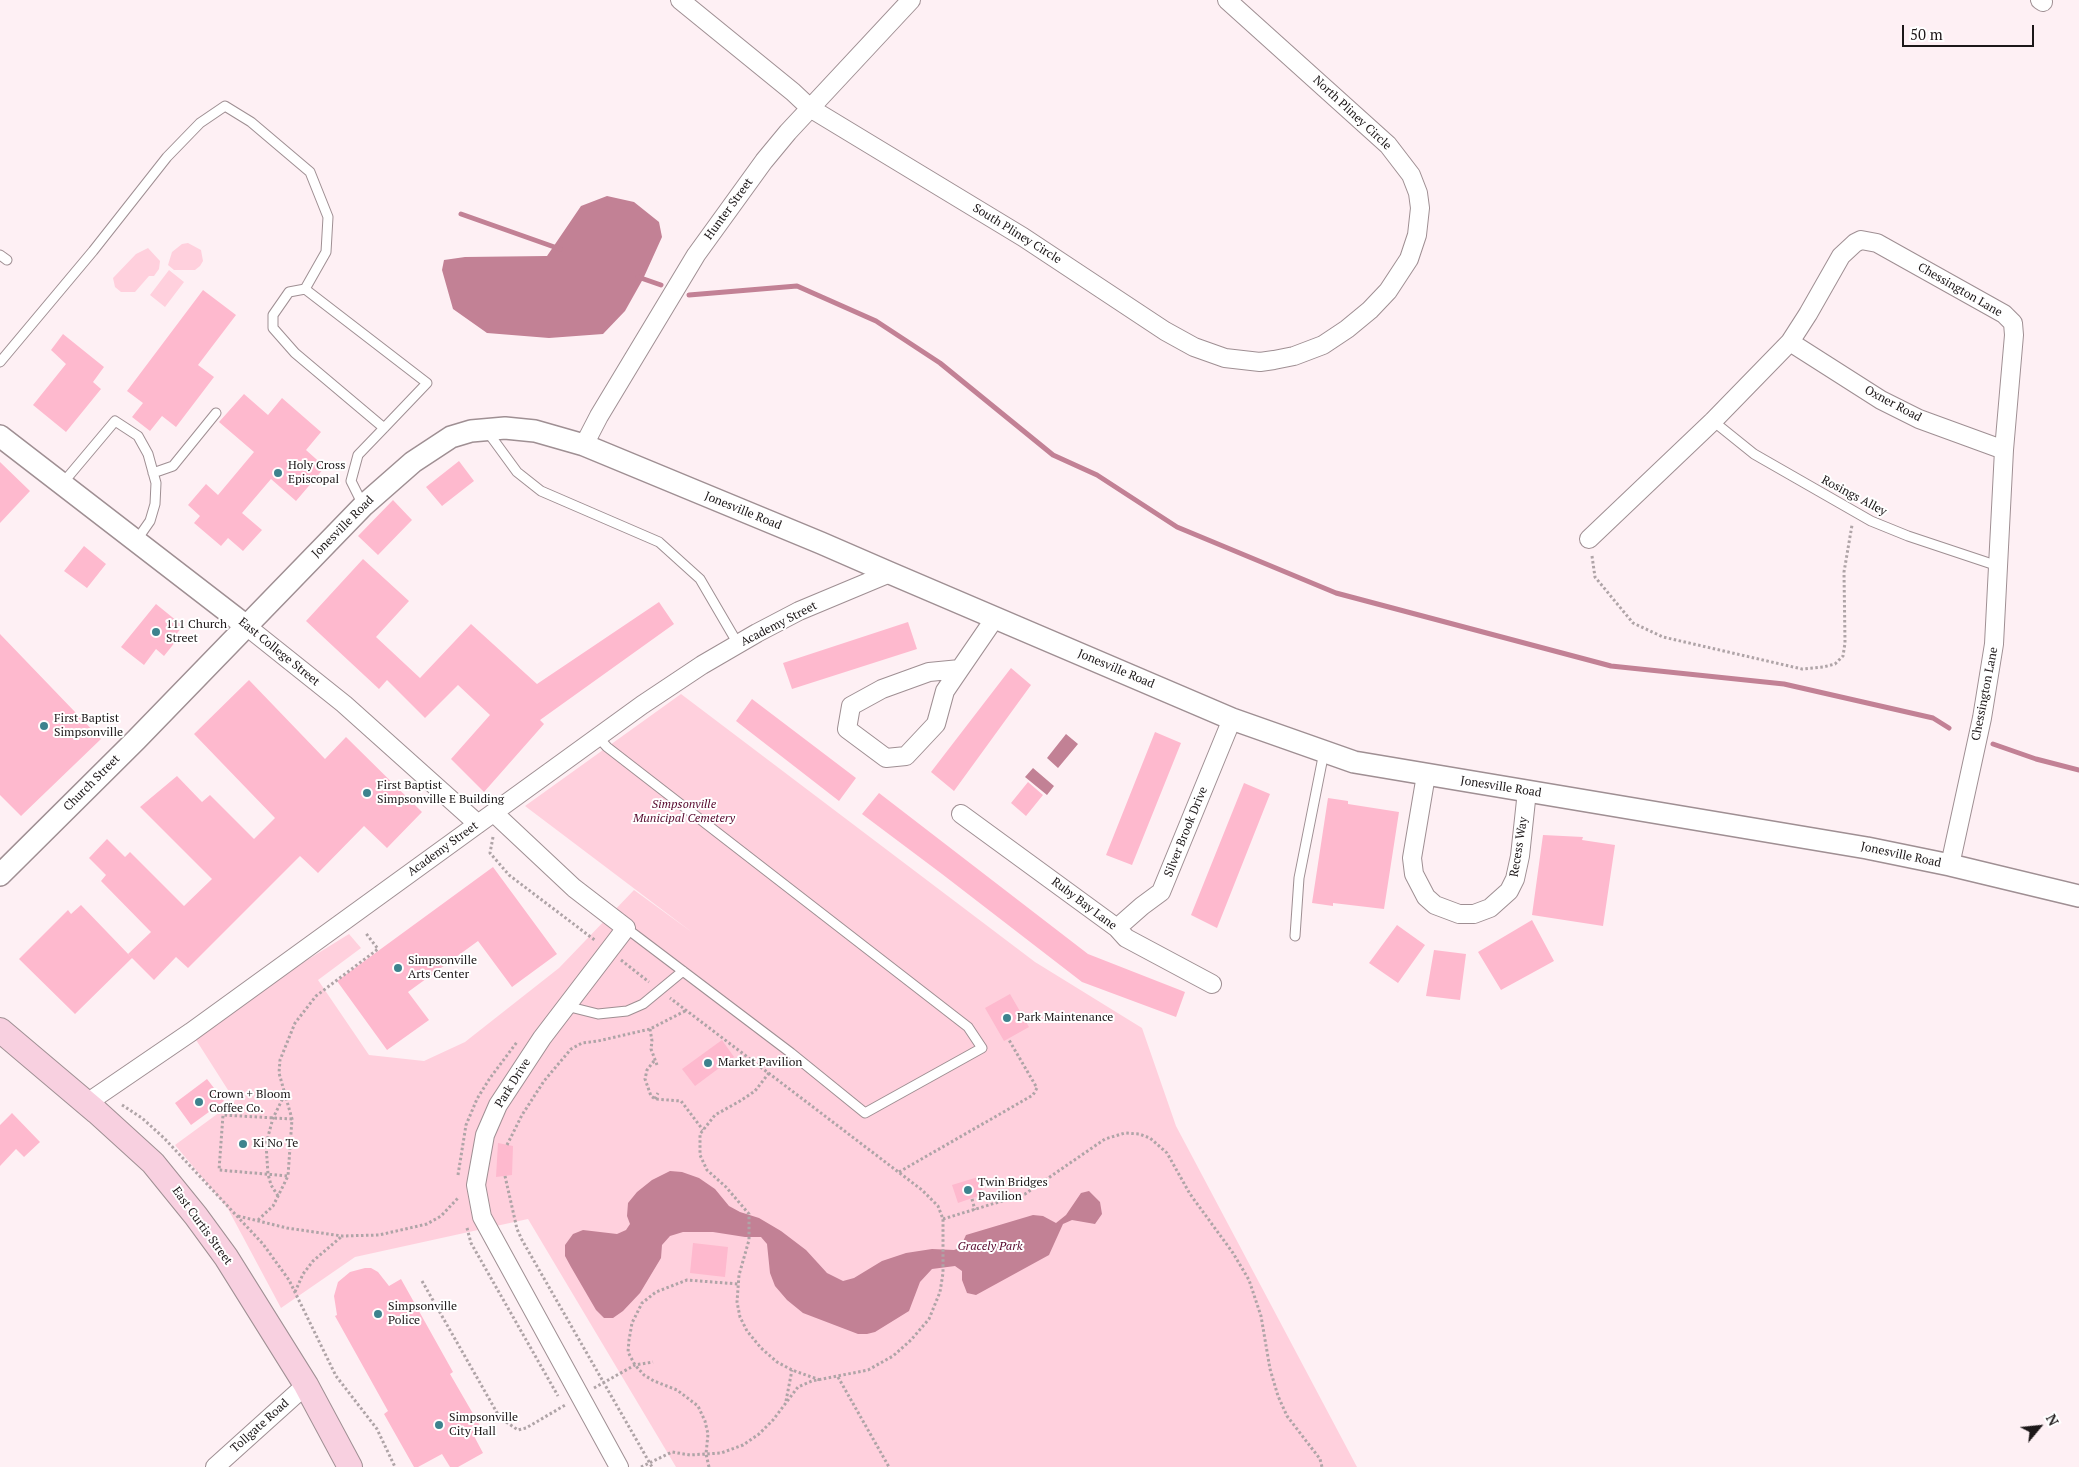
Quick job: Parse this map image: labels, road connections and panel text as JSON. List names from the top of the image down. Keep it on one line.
{"streets":{"main road":["East Curtis Street"],"street":["North Pliney Circle","Hunter Street","South Pliney Circle","Chessington Lane","Oxner Road","Jonesville Road","Academy Street","East College Street","Church Street","Silver Brook Drive","Recess Way","Ruby Bay Lane","Park Drive","Tollgate Road"],"lane":["Rosings Alley"]},"crossings":[["North Pliney Circle","South Pliney Circle"],["Hunter Street","South Pliney Circle"],["Hunter Street","Jonesville Road"],["Chessington Lane","Oxner Road"],["Chessington Lane","Rosings Alley"],["Chessington Lane","Jonesville Road"],["Jonesville Road","Academy Street"],["Jonesville Road","East College Street"],["Jonesville Road","Church Street"],["Jonesville Road","Silver Brook Drive"],["Jonesville Road","Recess Way"],["Academy Street","East College Street"],["Academy Street","East Curtis Street"],["East College Street","Church Street"],["Silver Brook Drive","Ruby Bay Lane"],["East Curtis Street","Tollgate Road"]],"parks":["Simpsonville Municipal Cemetery","Gracely Park"],"places":["Holy Cross Episcopal","111 Church Street","First Baptist Simpsonville","First Baptist Simpsonville E Building","Simpsonville Arts Center","Park Maintenance","Market Pavilion","Crown + Bloom Coffee Co.","Ki No Te","Twin Bridges Pavilion","Simpsonville Police","Simpsonville City Hall"],"scale_bar":"50 m","north":"top right"}
